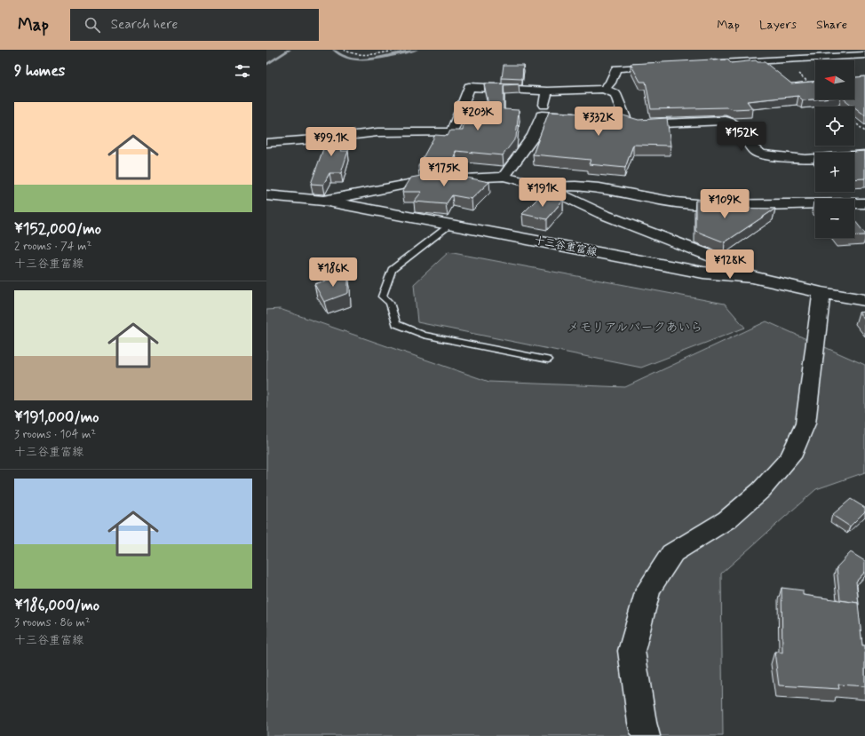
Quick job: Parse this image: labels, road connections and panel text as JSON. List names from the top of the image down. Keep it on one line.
{"streets":{"main road":["十三谷重富線"]},"parks":["メモリアルパークあいら"],"north":"left","page":{"header":"Map","search":"Search here","nav":["Map","Layers","Share"],"heading":"9 homes","map_buttons":["+","−"],"list":[{"name":"¥152,000/mo","note":"2 rooms · 74 m² · 十三谷重富線"},{"name":"¥191,000/mo","note":"3 rooms · 104 m² · 十三谷重富線"},{"name":"¥186,000/mo","note":"3 rooms · 86 m² · 十三谷重富線"}],"price":["¥203K","¥332K","¥152K","¥99.1K","¥175K","¥191K","¥109K","¥128K","¥186K"]}}
